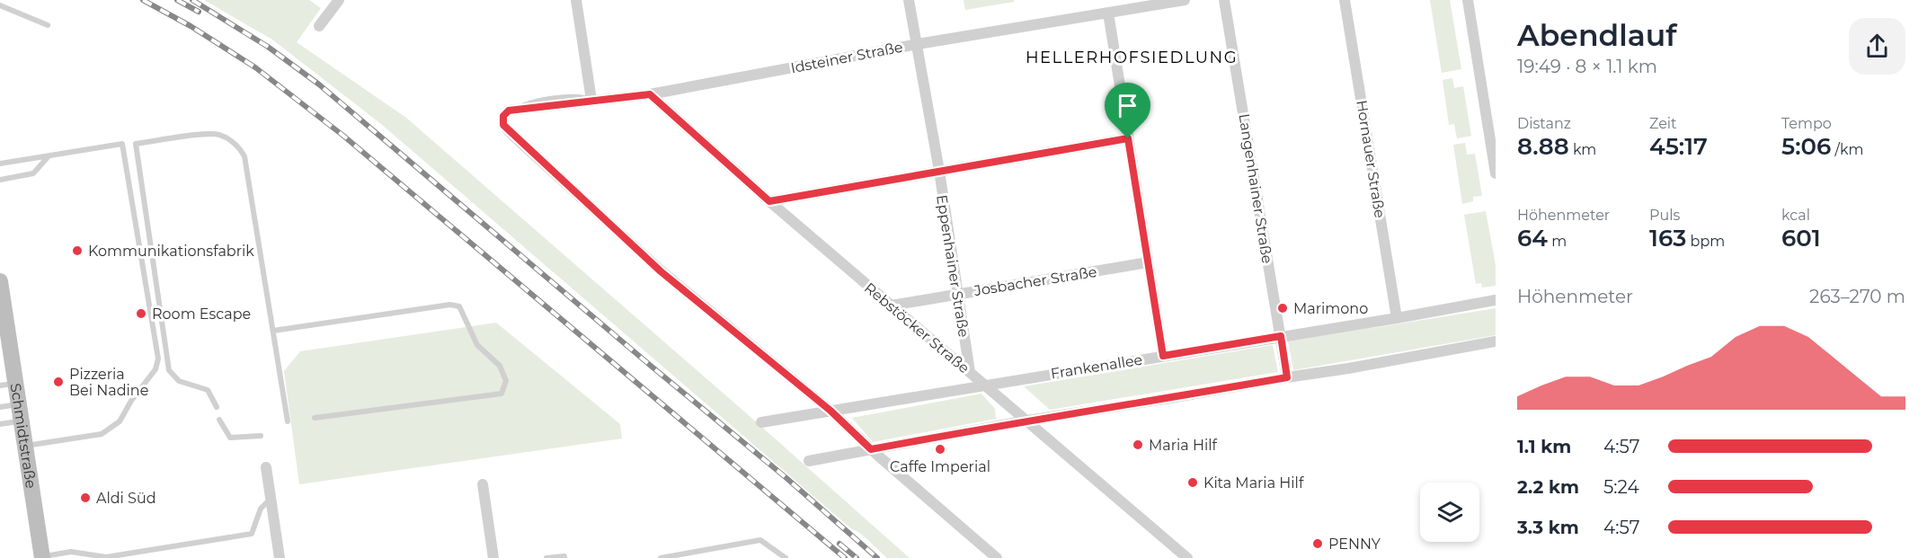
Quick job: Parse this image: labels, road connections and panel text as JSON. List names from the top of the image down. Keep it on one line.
{"streets":{"main road":["Schmidtstraße"],"street":["Idsteiner Straße","Hornauer Straße","Langenhainer Straße","Eppenhainer Straße","Josbacher Straße","Rebstöcker Straße","Frankenallee"]},"crossings":[["Idsteiner Straße","Eppenhainer Straße"],["Idsteiner Straße","Rebstöcker Straße"],["Idsteiner Straße","Frankenallee"],["Hornauer Straße","Frankenallee"],["Langenhainer Straße","Frankenallee"],["Eppenhainer Straße","Josbacher Straße"],["Eppenhainer Straße","Rebstöcker Straße"],["Josbacher Straße","Rebstöcker Straße"],["Rebstöcker Straße","Frankenallee"]],"districts":["HELLERHOFSIEDLUNG"],"places":["Kommunikationsfabrik","Marimono","Room Escape","Pizzeria Bei Nadine","Maria Hilf","Caffe Imperial","Kita Maria Hilf","Aldi Süd","PENNY"],"page":{"heading":["Abendlauf","19:49 · 8 × 1.1 km"],"stats":[["Distanz","8.88 km"],["Zeit","45:17"],["Tempo","5:06 /km"],["Höhenmeter","64 m"],["Puls","163 bpm"],["kcal","601"]],"chart":["Höhenmeter","263–270 m"],"list":[{"name":"1.1 km","note":"4:57"},{"name":"2.2 km","note":"5:24"},{"name":"3.3 km","note":"4:57"}]}}
